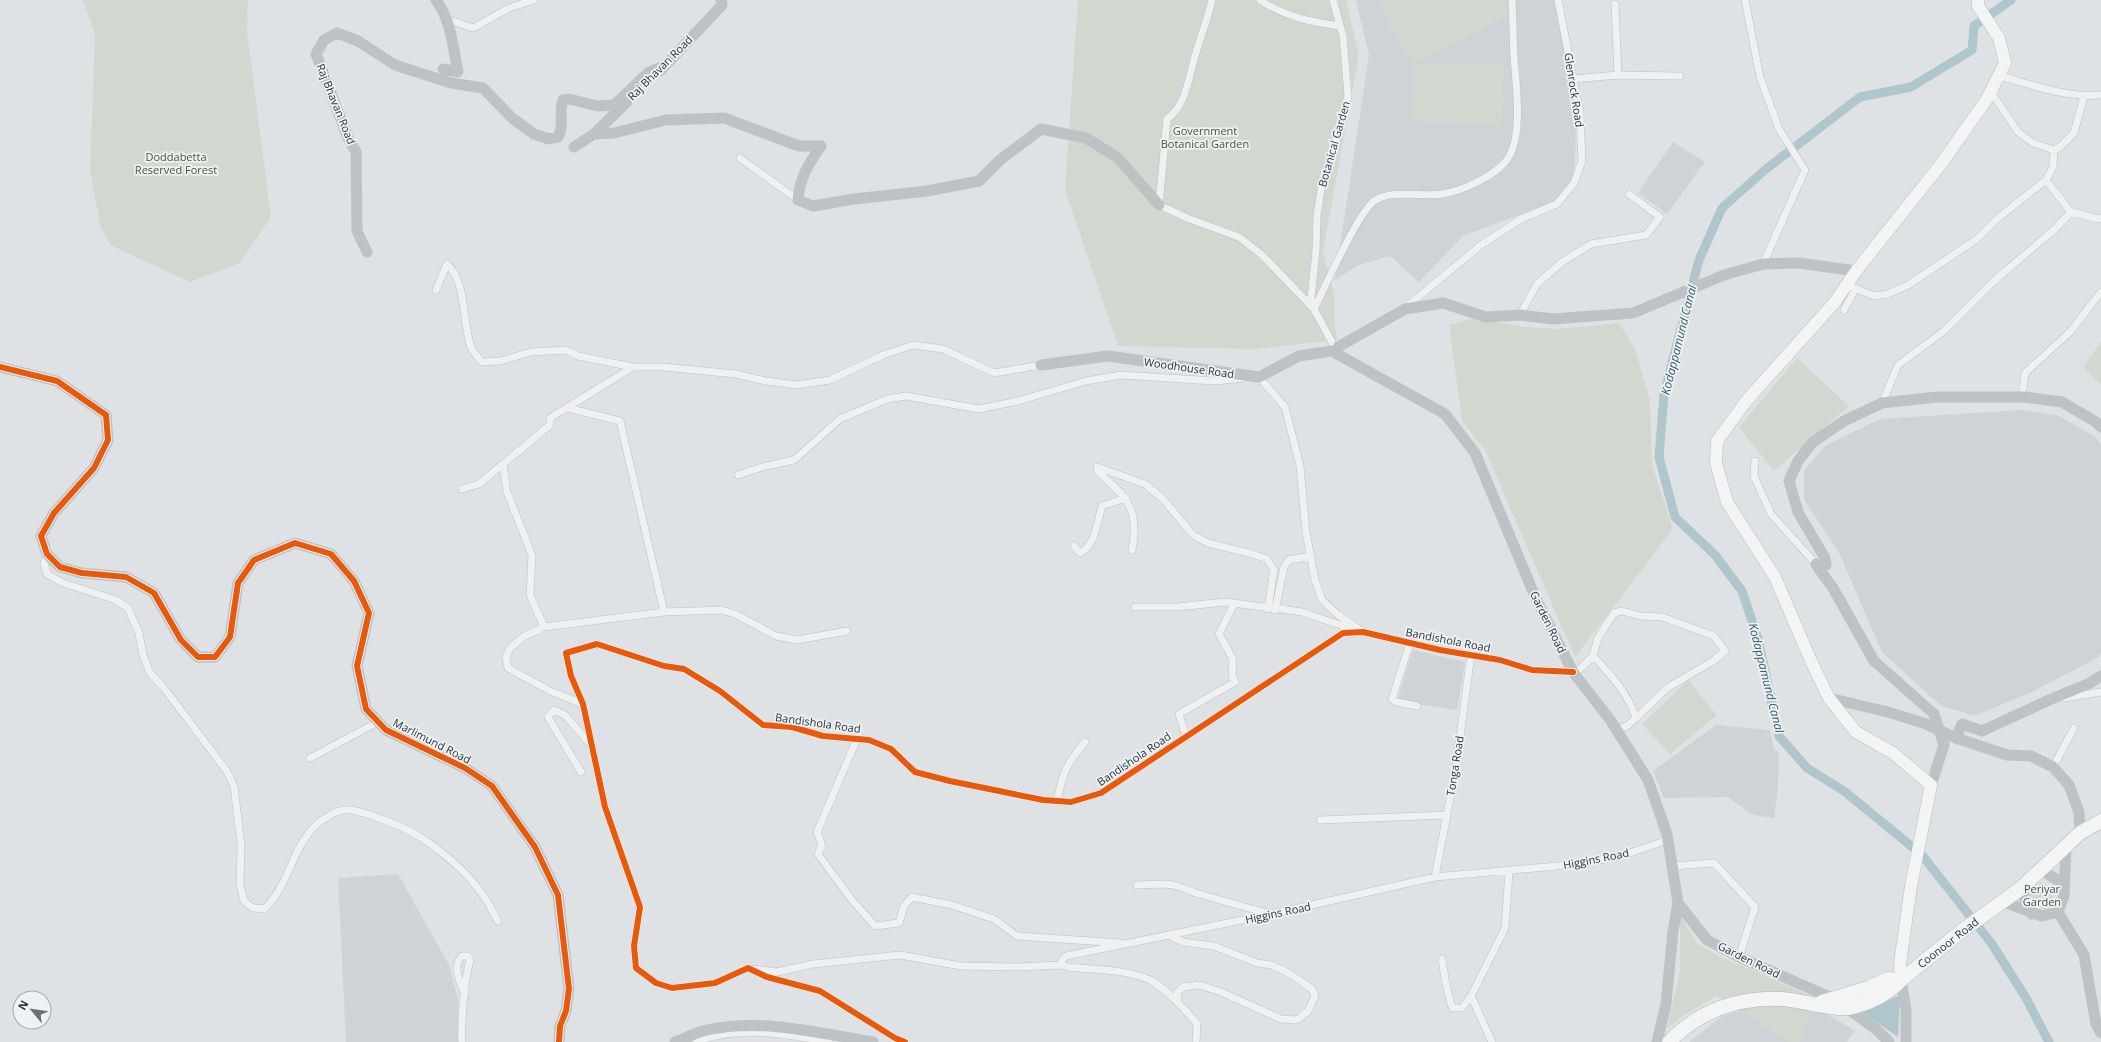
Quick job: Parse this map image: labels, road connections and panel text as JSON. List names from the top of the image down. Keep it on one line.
{"streets":{"highway":["Coonoor Road"],"street":["Raj Bhavan Road","Glenrock Road","Botanical Garden","Woodhouse Road","Garden Road","Bandishola Road","Marlimund Road","Tonga Road","Higgins Road"]},"crossings":[["Botanical Garden","Garden Road"],["Garden Road","Bandishola Road"],["Garden Road","Higgins Road"],["Garden Road","Coonoor Road"],["Bandishola Road","Tonga Road"],["Tonga Road","Higgins Road"]],"water":["Kodappamund Canal"],"parks":["Government Botanical Garden","Doddabetta Reserved Forest","Periyar Garden"],"north":"top left"}
